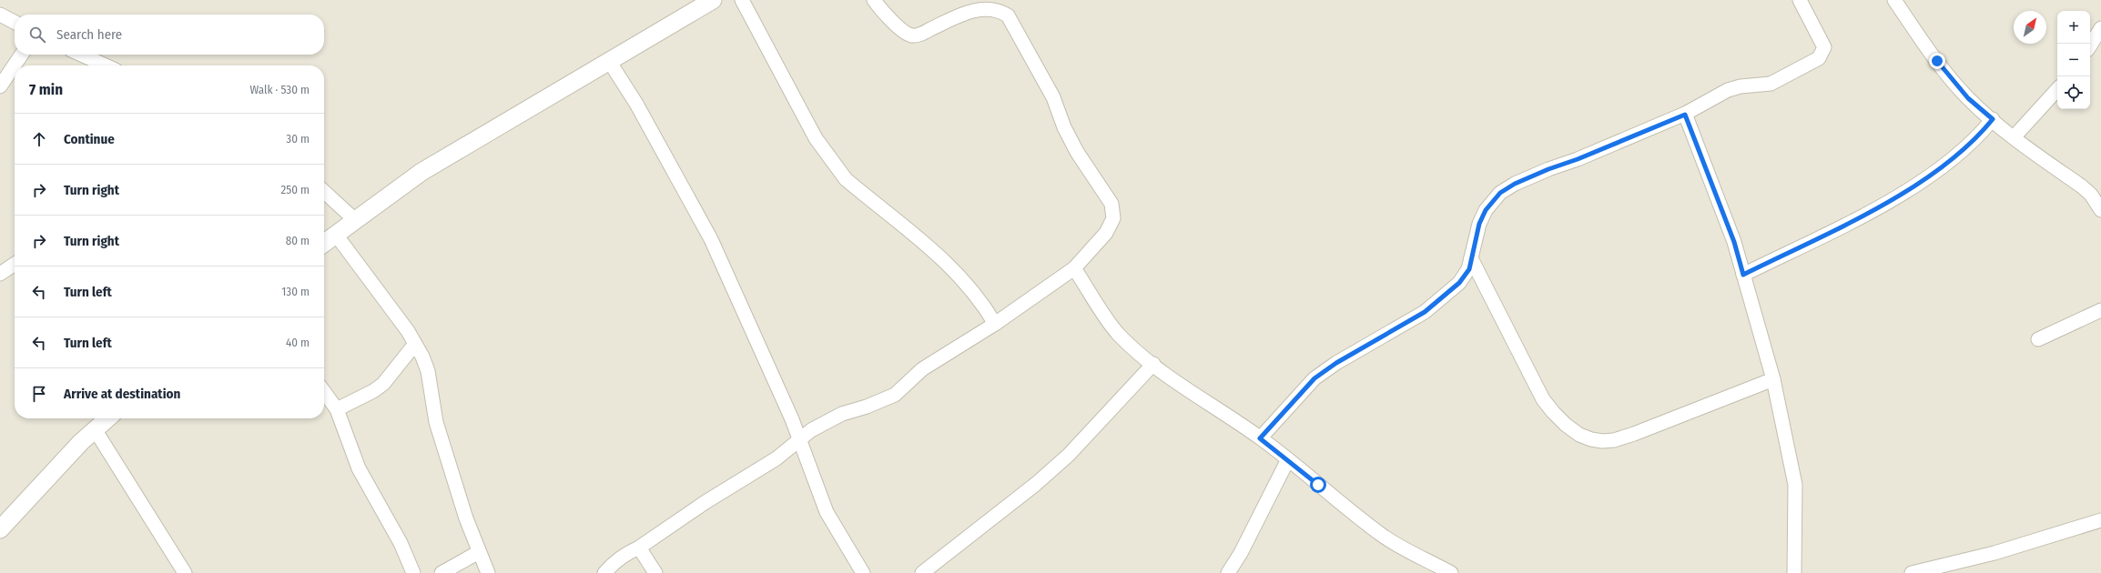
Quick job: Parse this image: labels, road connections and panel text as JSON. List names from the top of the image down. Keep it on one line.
{"north":"top right","page":{"map_buttons":["+","−"],"search":"Search here","heading":["7 min","Walk · 530 m"],"list":[["Continue","30 m"],["Turn right","250 m"],["Turn right","80 m"],["Turn left","130 m"],["Turn left","40 m"],"Arrive at destination"]}}
